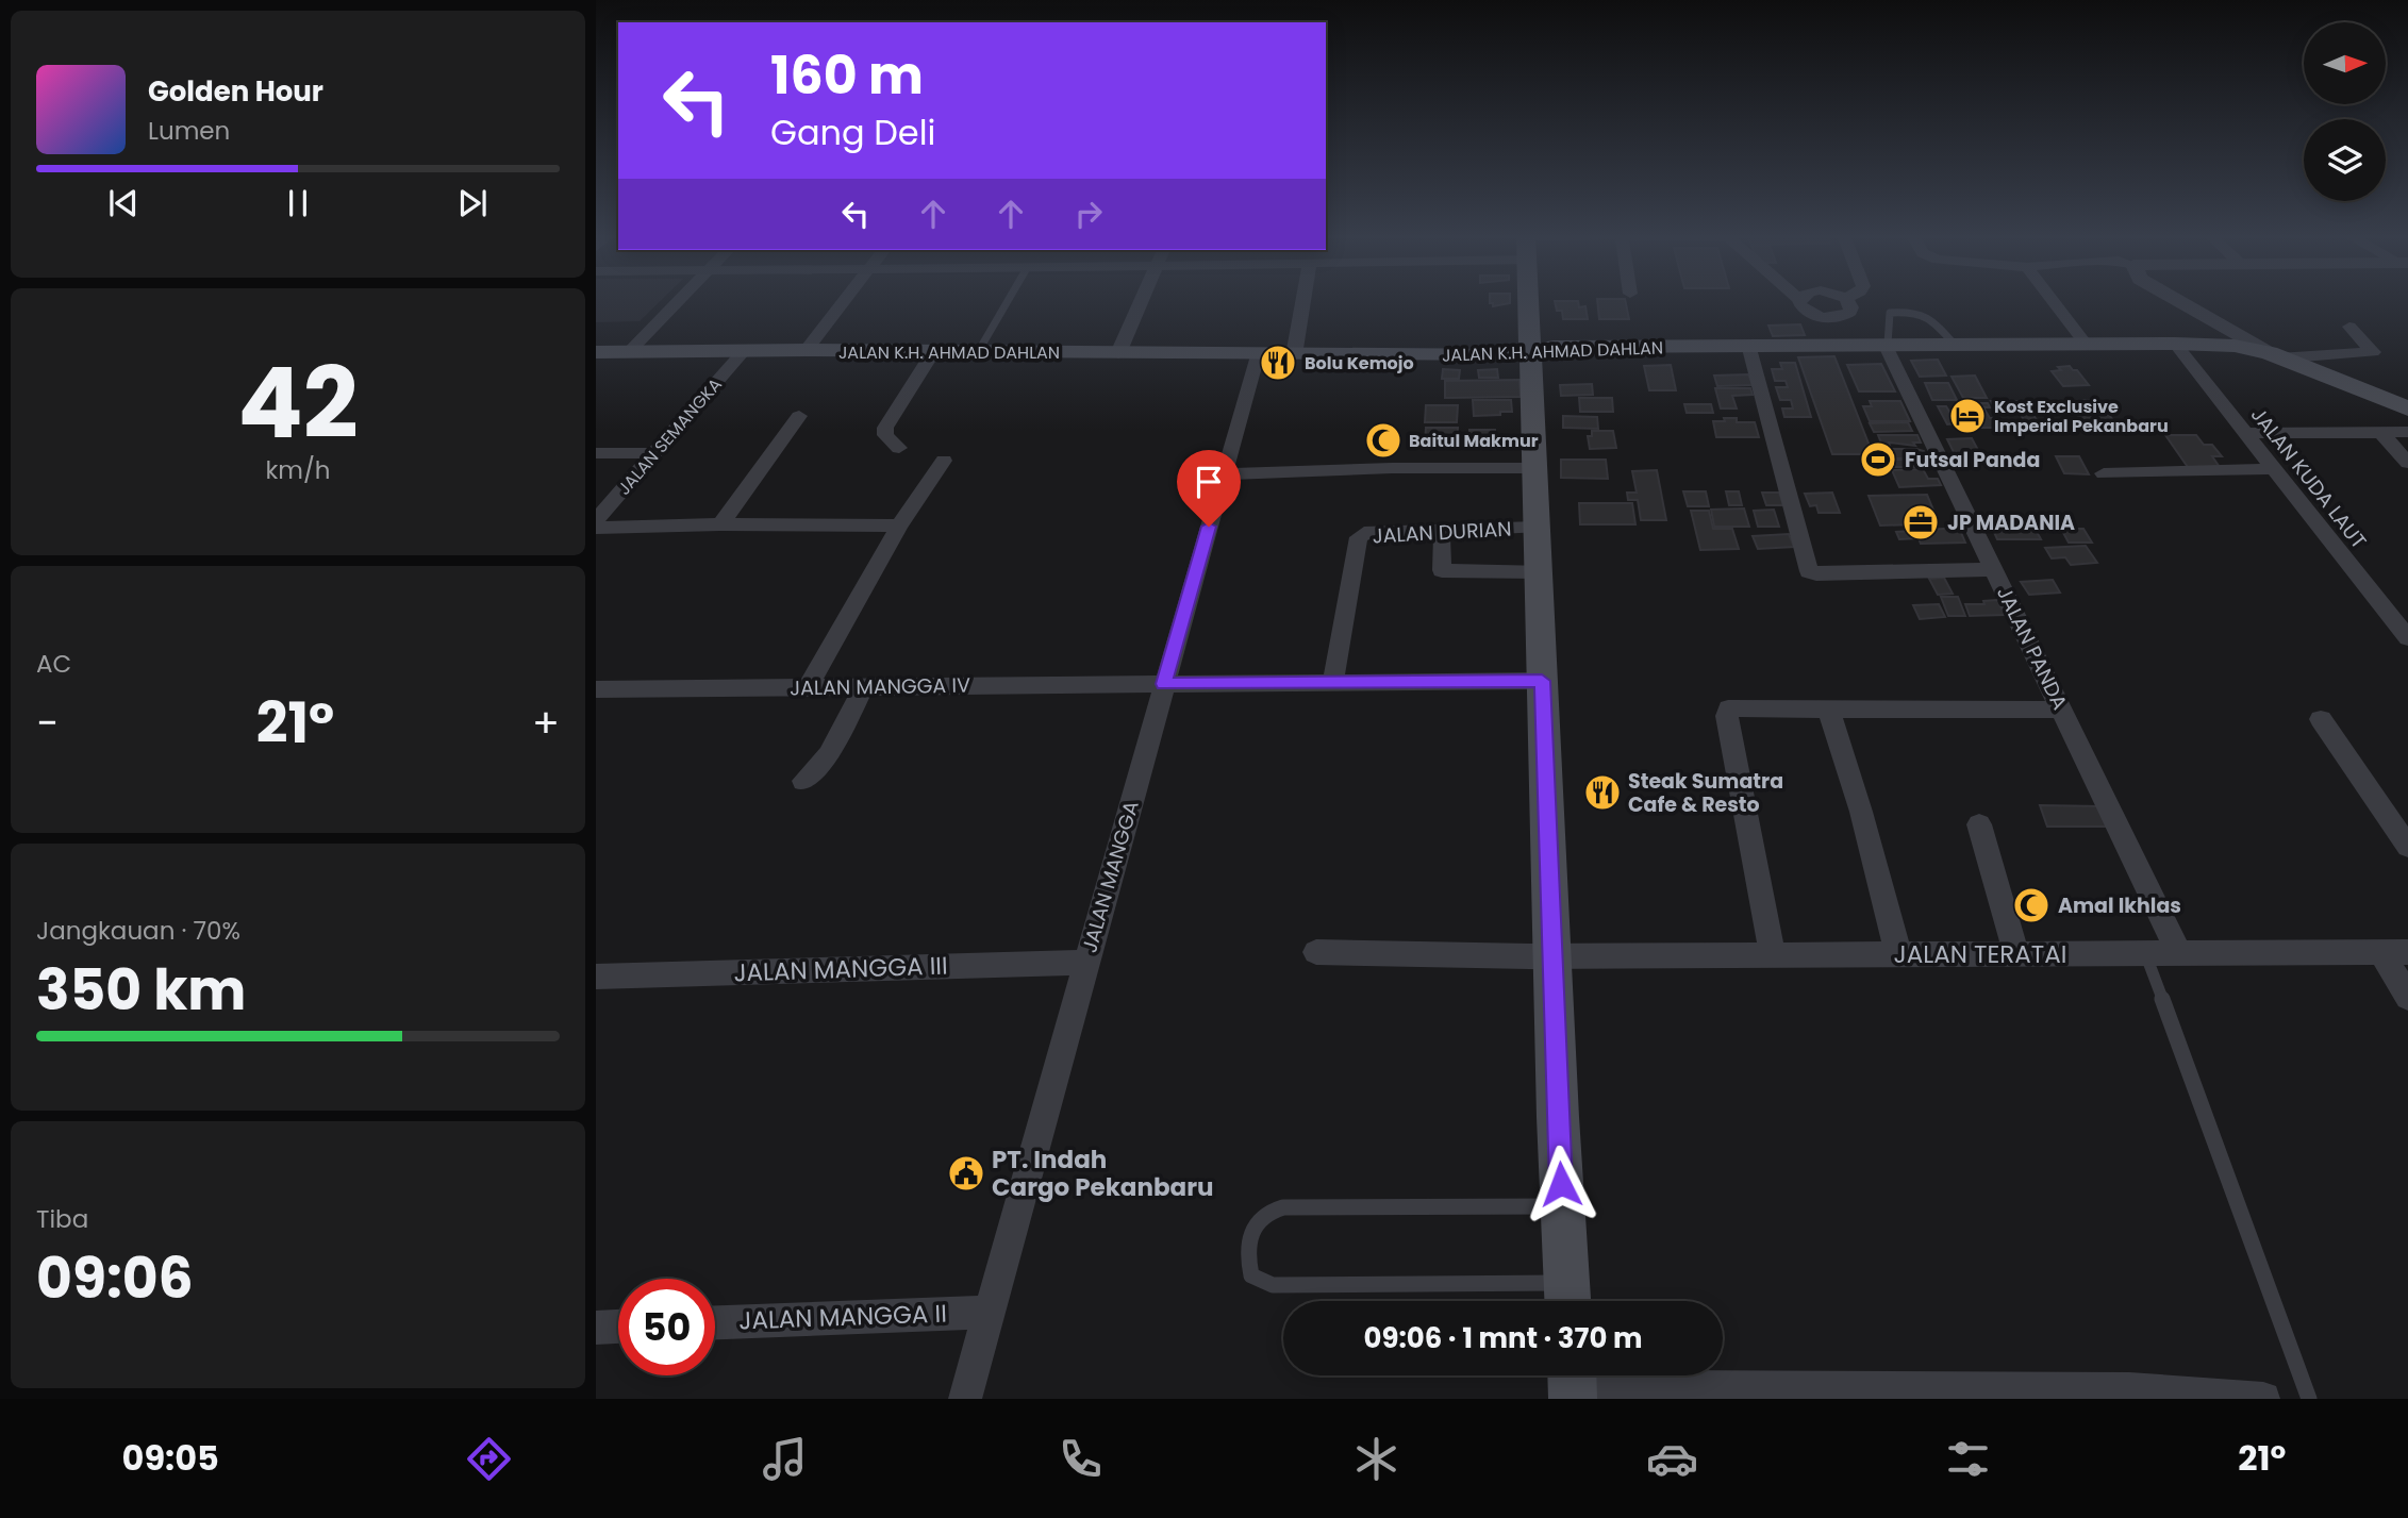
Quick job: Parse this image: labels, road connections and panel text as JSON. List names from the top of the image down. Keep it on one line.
{"streets":{"main road":["JALAN K.H. AHMAD DAHLAN","JALAN DURIAN"],"street":["JALAN SEMANGKA","JALAN KUDA LAUT","JALAN PANDA","JALAN MANGGA IV","JALAN MANGGA","JALAN TERATAI","JALAN MANGGA III","JALAN MANGGA II"]},"crossings":[["JALAN K.H. AHMAD DAHLAN","JALAN SEMANGKA"],["JALAN K.H. AHMAD DAHLAN","JALAN KUDA LAUT"],["JALAN K.H. AHMAD DAHLAN","JALAN DURIAN"],["JALAN K.H. AHMAD DAHLAN","JALAN PANDA"],["JALAN K.H. AHMAD DAHLAN","JALAN MANGGA"],["JALAN DURIAN","JALAN MANGGA IV"],["JALAN DURIAN","JALAN TERATAI"],["JALAN PANDA","JALAN TERATAI"],["JALAN MANGGA IV","JALAN MANGGA"],["JALAN MANGGA","JALAN MANGGA III"],["JALAN MANGGA","JALAN MANGGA II"]],"places":{"restaurant":["Bolu Kemojo","Steak Sumatra Cafe & Resto"],"hotel":["Kost Exclusive Imperial Pekanbaru"],"mosque":["Baitul Makmur","Amal Ikhlas"],"sports":["Futsal Panda"],"office":["JP MADANIA"],"public building":["PT. Indah Cargo Pekanbaru"]},"north":"right","page":{"turn":["160 m","Gang Deli"],"song":["Golden Hour","Lumen"],"tile":[["42","km/h"],"AC",["Jangkauan · 70%","350 km"],["Tiba","09:06"]],"heat":["−","21°","+"],"limit":"50","trip":"09:06 · 1 mnt · 370 m","tabs":["09:05","21°"]}}
